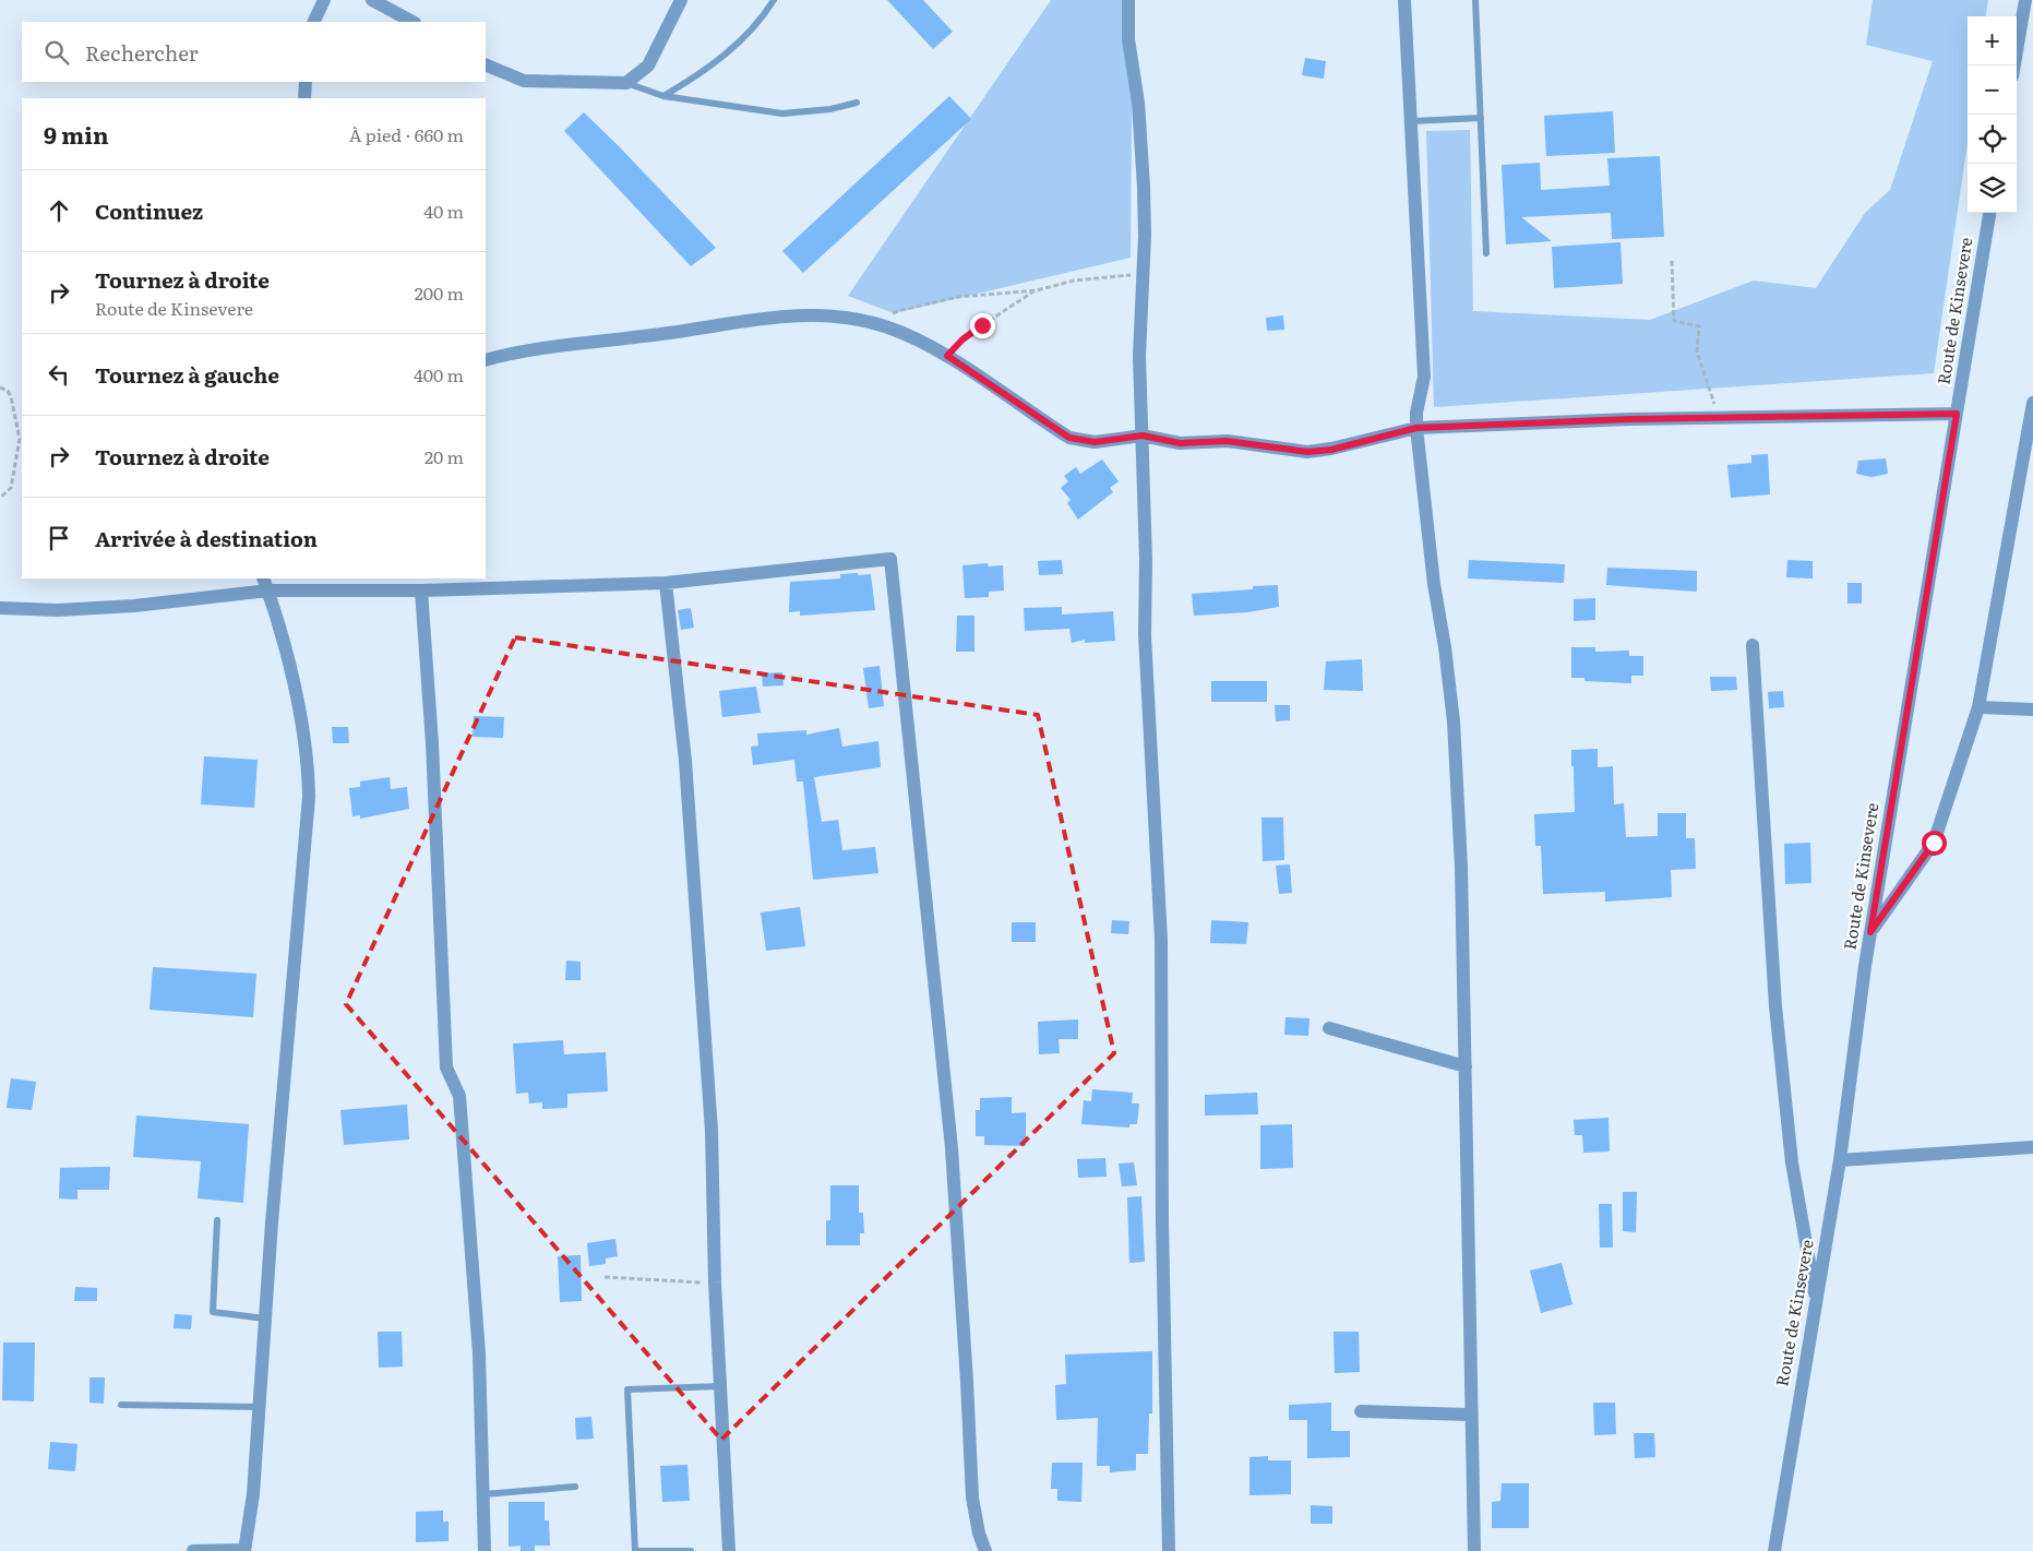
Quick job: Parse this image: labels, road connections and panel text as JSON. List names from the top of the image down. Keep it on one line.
{"streets":{"street":["Route de Kinsevere"]},"page":{"map_buttons":["+","−"],"search":"Rechercher","heading":["9 min","À pied · 660 m"],"list":[["Continuez","40 m"],["Tournez à droite","Route de Kinsevere","200 m"],["Tournez à gauche","400 m"],["Tournez à droite","20 m"],"Arrivée à destination"]}}
